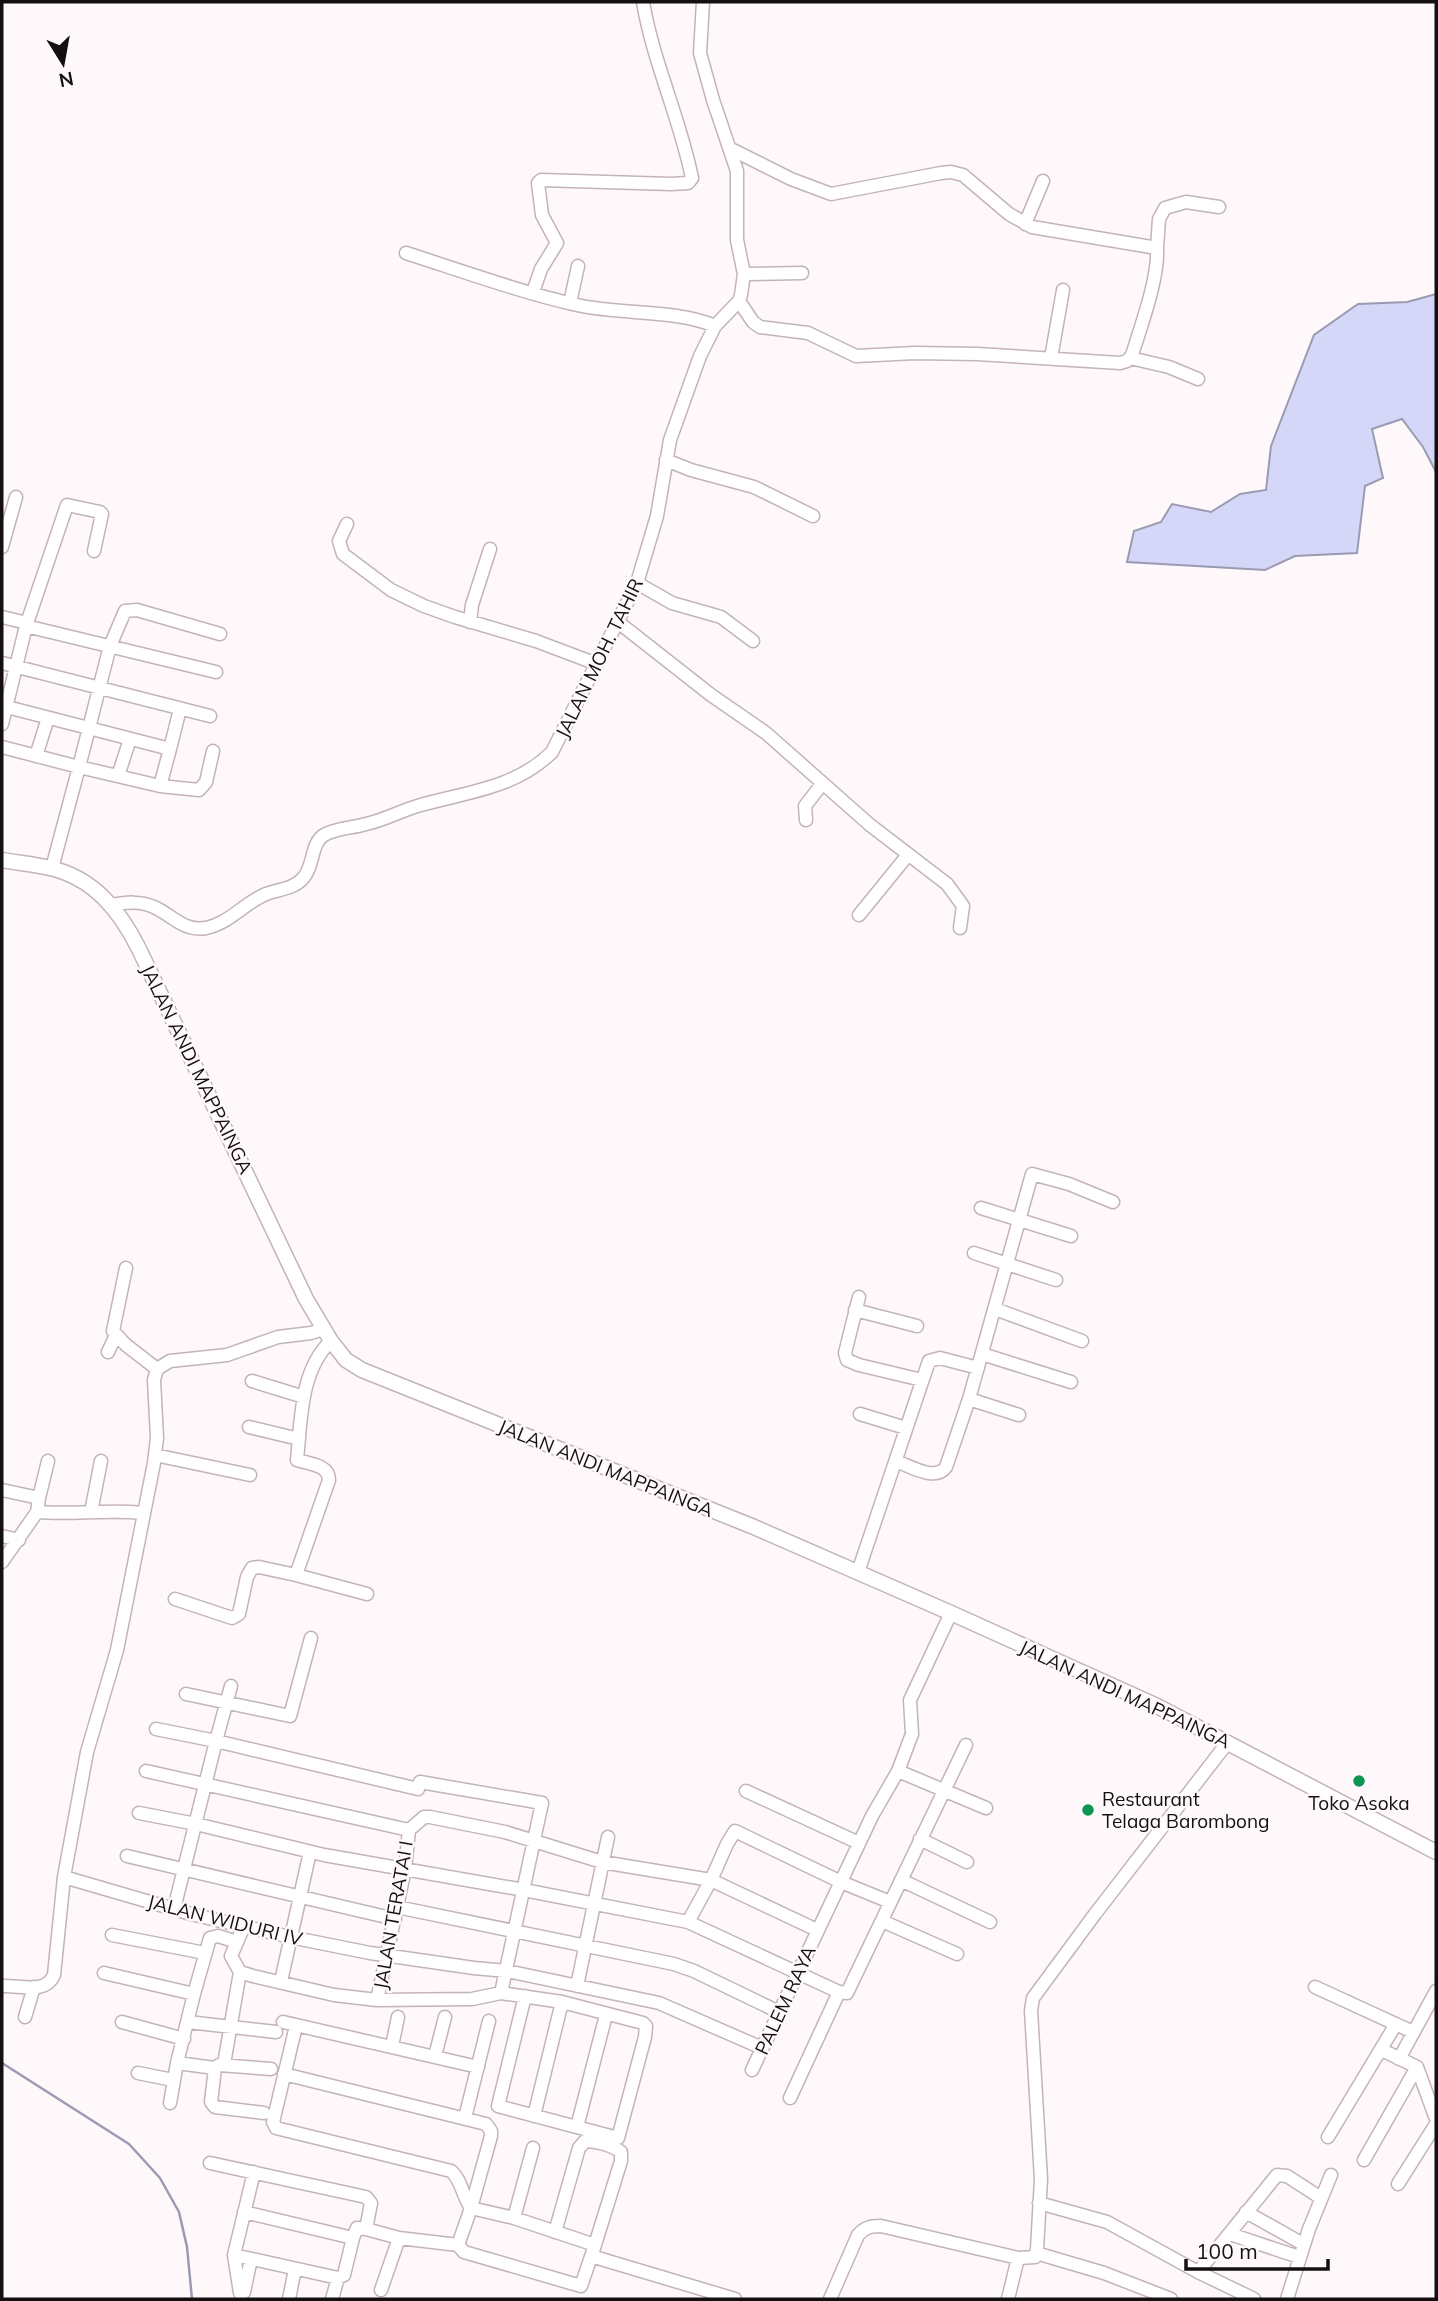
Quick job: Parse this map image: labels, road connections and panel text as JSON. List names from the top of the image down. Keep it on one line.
{"streets":{"main road":["JALAN ANDI MAPPAINGA"],"street":["JALAN MOH. TAHIR","JALAN TERATAI I","JALAN WIDURI IV","PALEM RAYA"]},"crossings":[["JALAN MOH. TAHIR","JALAN ANDI MAPPAINGA"],["JALAN ANDI MAPPAINGA","PALEM RAYA"],["JALAN TERATAI I","JALAN WIDURI IV"],["JALAN WIDURI IV","PALEM RAYA"]],"places":["Toko Asoka","Restaurant Telaga Barombong"],"scale_bar":"100 m","north":"bottom"}
